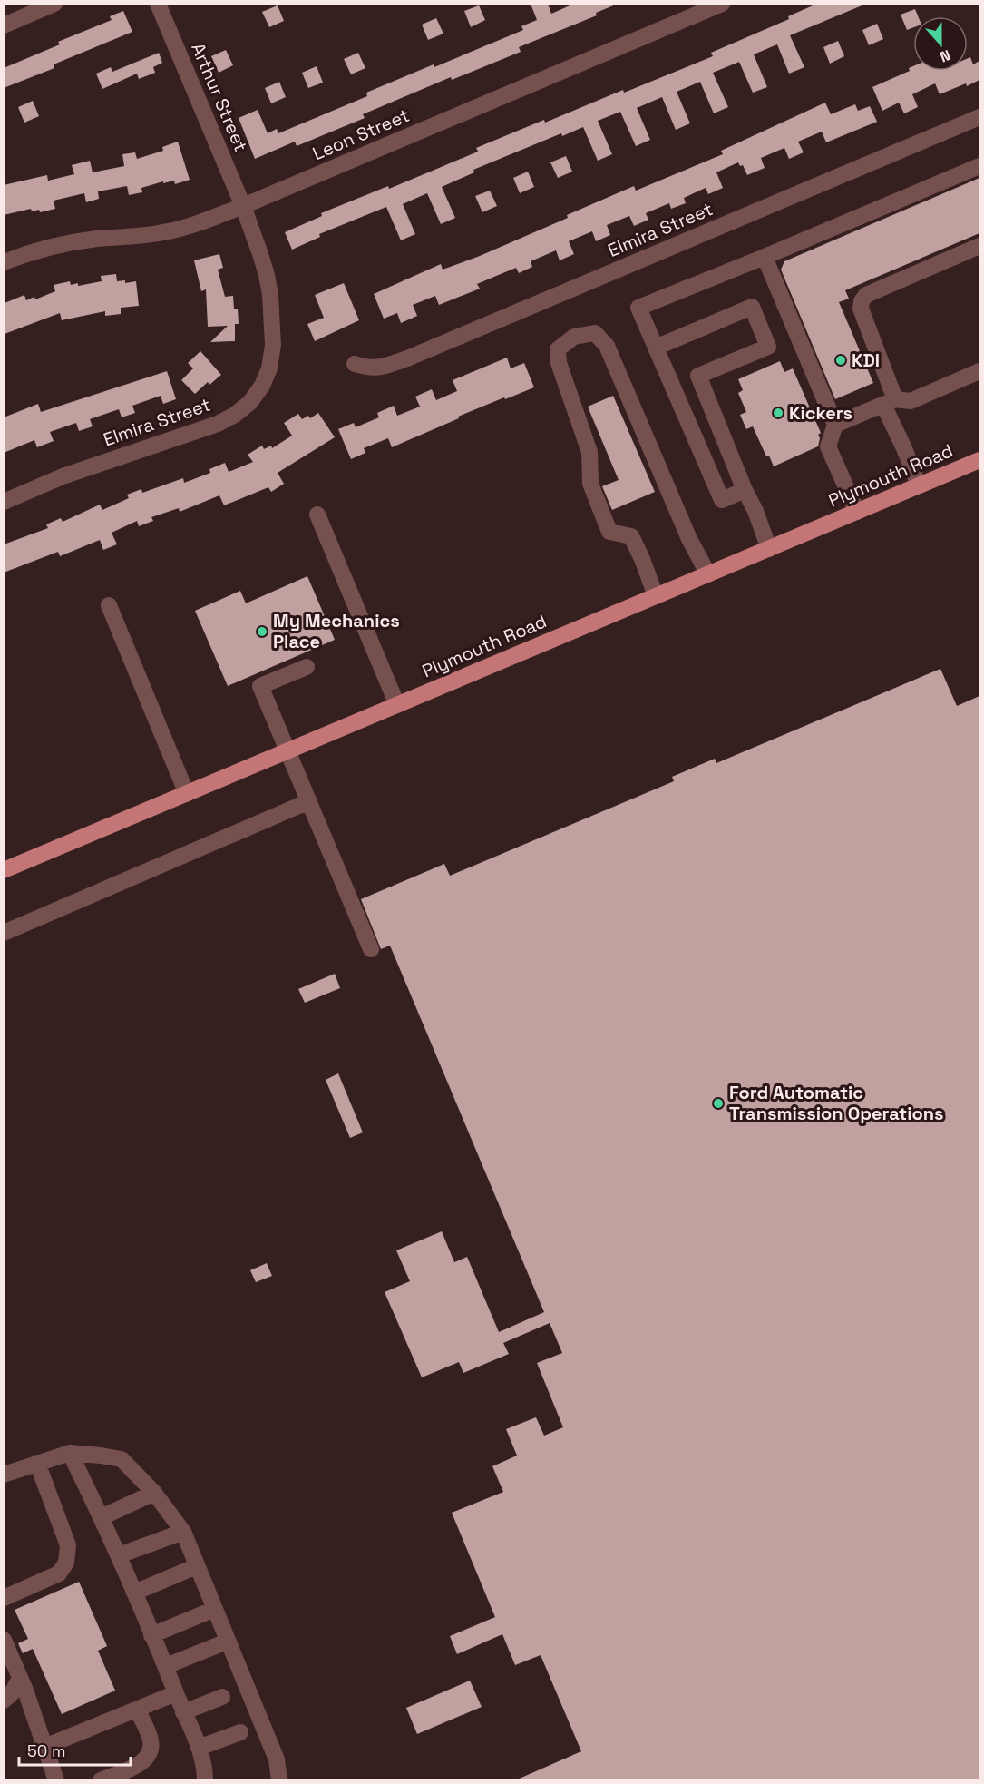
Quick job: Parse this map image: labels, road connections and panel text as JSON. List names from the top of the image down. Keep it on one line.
{"streets":{"main road":["Plymouth Road"],"street":["Arthur Street","Leon Street","Elmira Street"]},"crossings":[["Arthur Street","Leon Street"],["Arthur Street","Elmira Street"],["Leon Street","Elmira Street"]],"places":["KDI","Kickers","My Mechanics Place","Ford Automatic Transmission Operations"],"scale_bar":"50 m","north":"bottom"}
